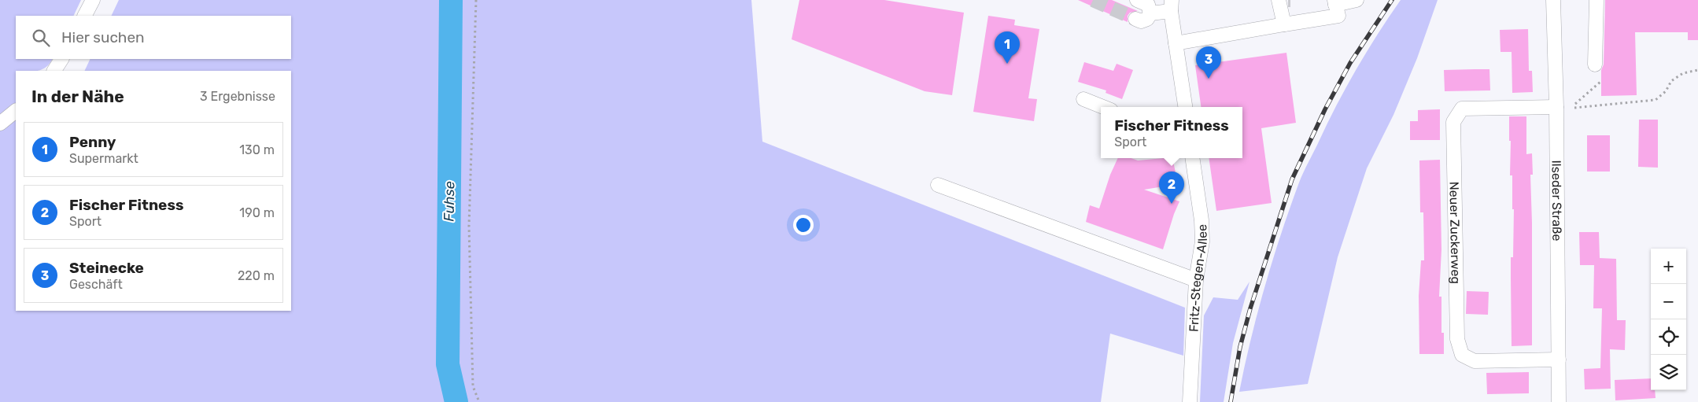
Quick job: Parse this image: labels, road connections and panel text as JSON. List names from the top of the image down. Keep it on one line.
{"streets":{"street":["Ilseder Straße","Neuer Zuckerweg","Fritz-Stegen-Allee"]},"crossings":[["Ilseder Straße","Neuer Zuckerweg"]],"water":["Fuhse"],"page":{"search":"Hier suchen","pins":["1","3","2"],"heading":["In der Nähe","3 Ergebnisse"],"popup":["Fischer Fitness","Sport"],"list":[{"mark":"1","name":"Penny","note":"Supermarkt","value":"130 m"},{"mark":"2","name":"Fischer Fitness","note":"Sport","value":"190 m"},{"mark":"3","name":"Steinecke","note":"Geschäft","value":"220 m"}],"map_buttons":["+","−"]}}
